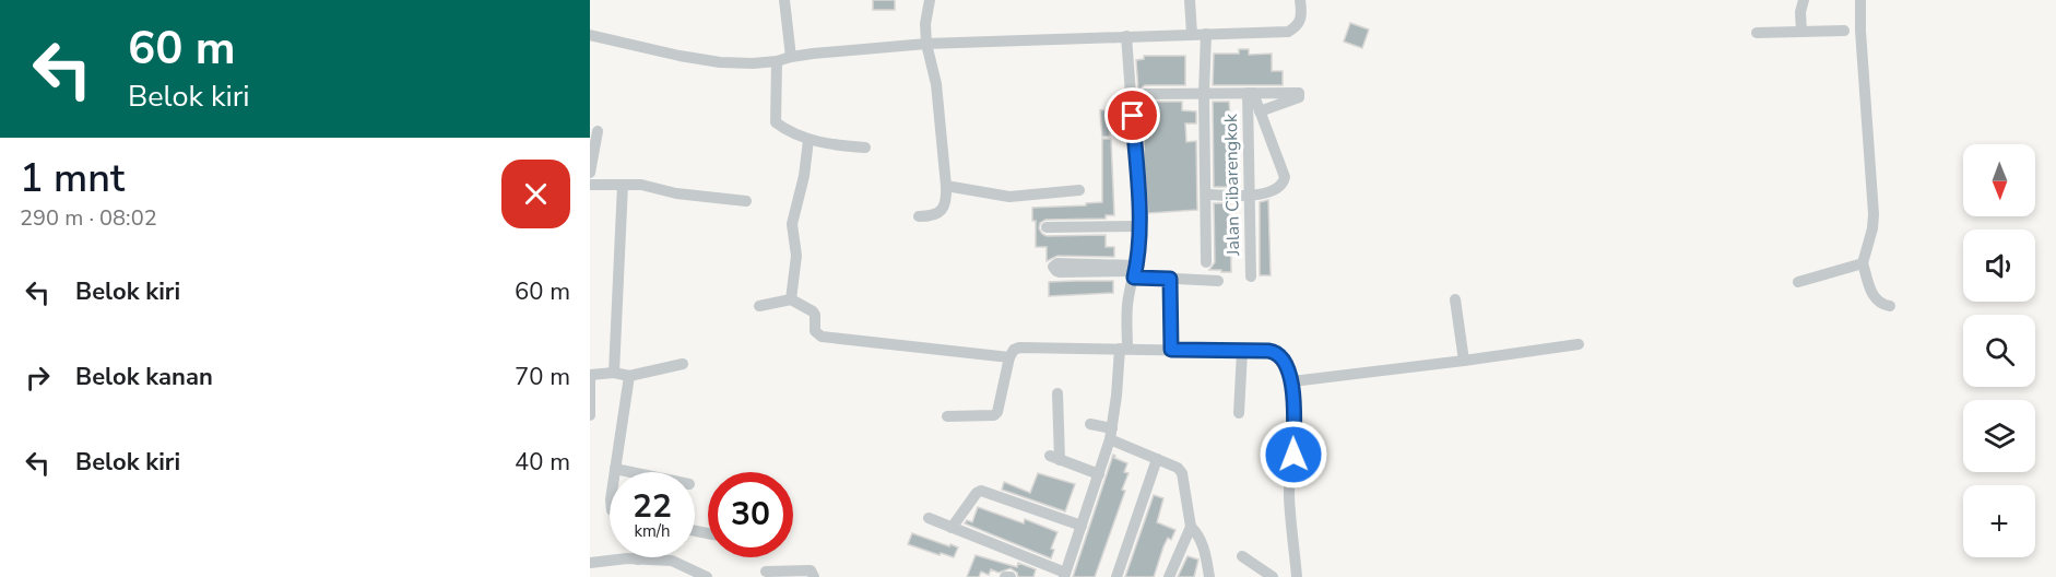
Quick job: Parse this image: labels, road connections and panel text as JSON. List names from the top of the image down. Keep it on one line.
{"streets":{"street":["Jalan Cibarengkok"]},"north":"bottom","page":{"turn":["60 m","Belok kiri"],"heading":["1 mnt","290 m · 08:02"],"map_buttons":"+","list":[{"name":"Belok kiri","value":"60 m"},{"name":"Belok kanan","value":"70 m"},{"name":"Belok kiri","value":"40 m"}],"speed":"22 km/h","limit":"30"}}
